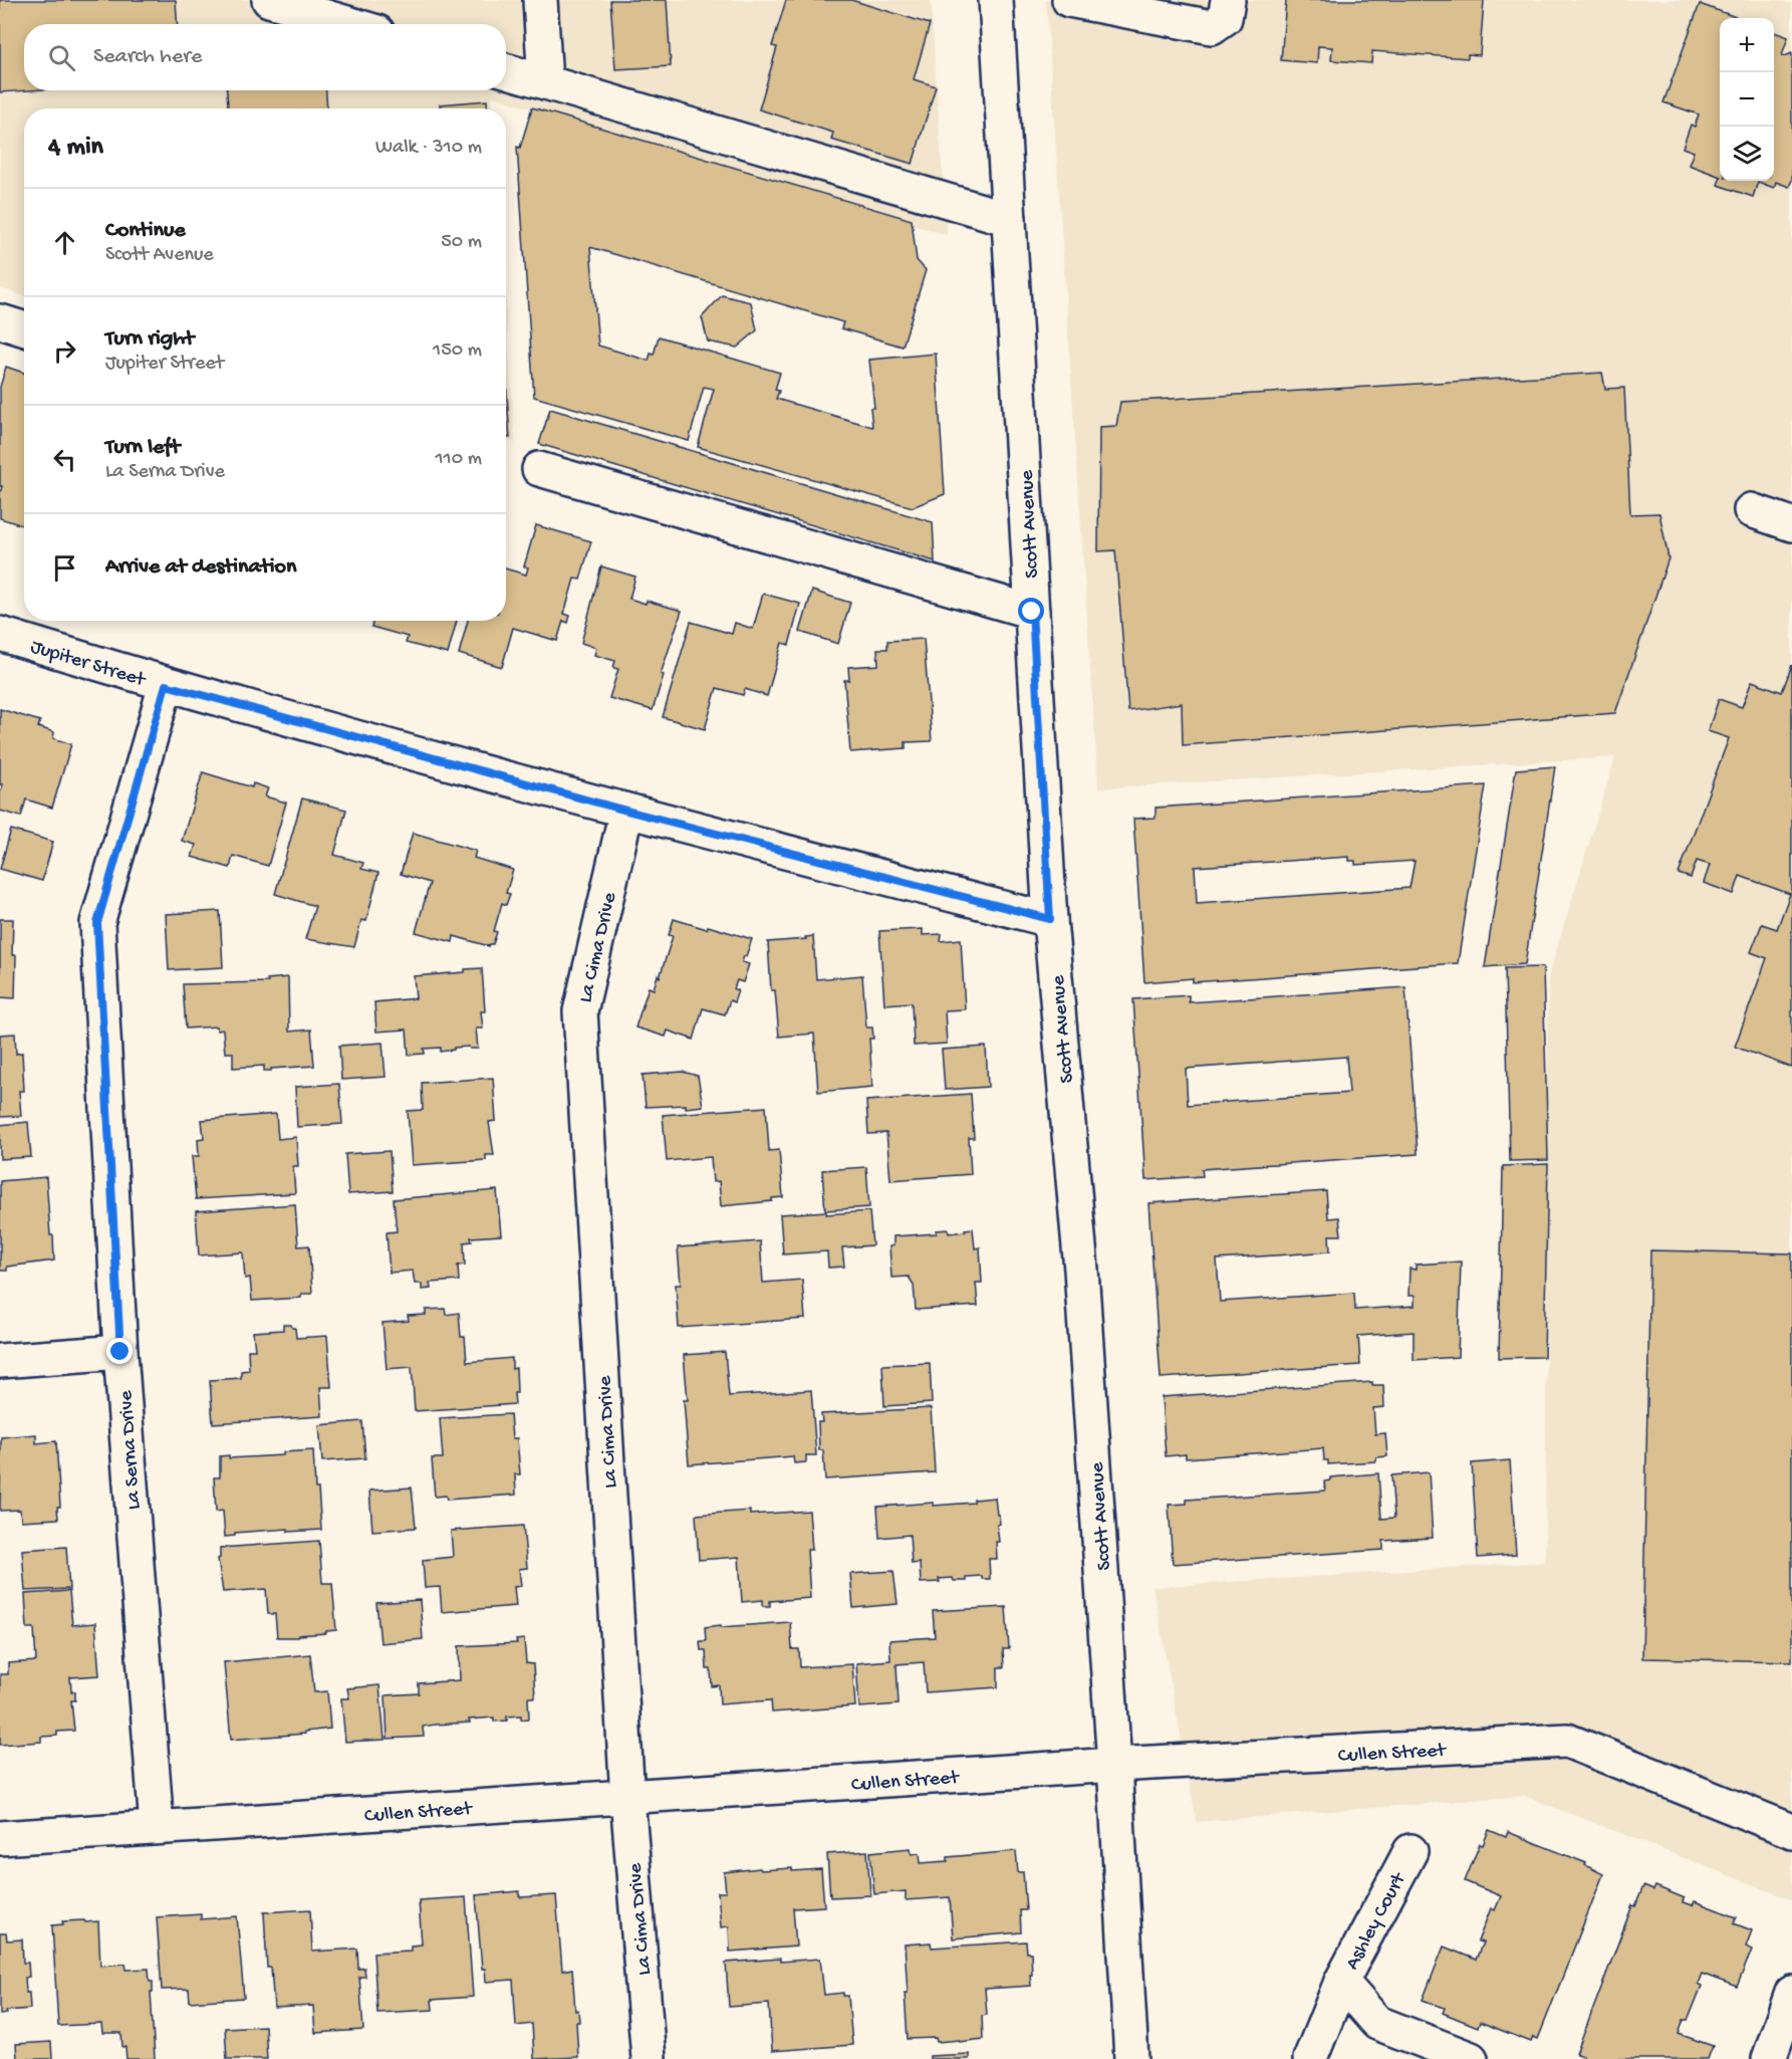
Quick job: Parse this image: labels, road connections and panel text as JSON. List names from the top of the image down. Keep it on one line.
{"streets":{"street":["Scott Avenue","Jupiter Street","La Cima Drive","La Serna Drive","Cullen Street","Ashley Court"]},"crossings":[["Scott Avenue","Jupiter Street"],["Scott Avenue","Cullen Street"],["Jupiter Street","La Cima Drive"],["Jupiter Street","La Serna Drive"],["La Cima Drive","Cullen Street"],["La Serna Drive","Cullen Street"]],"page":{"map_buttons":["+","−"],"search":"Search here","heading":["4 min","Walk · 310 m"],"list":[["Continue","Scott Avenue","50 m"],["Turn right","Jupiter Street","150 m"],["Turn left","La Serna Drive","110 m"],"Arrive at destination"]}}
